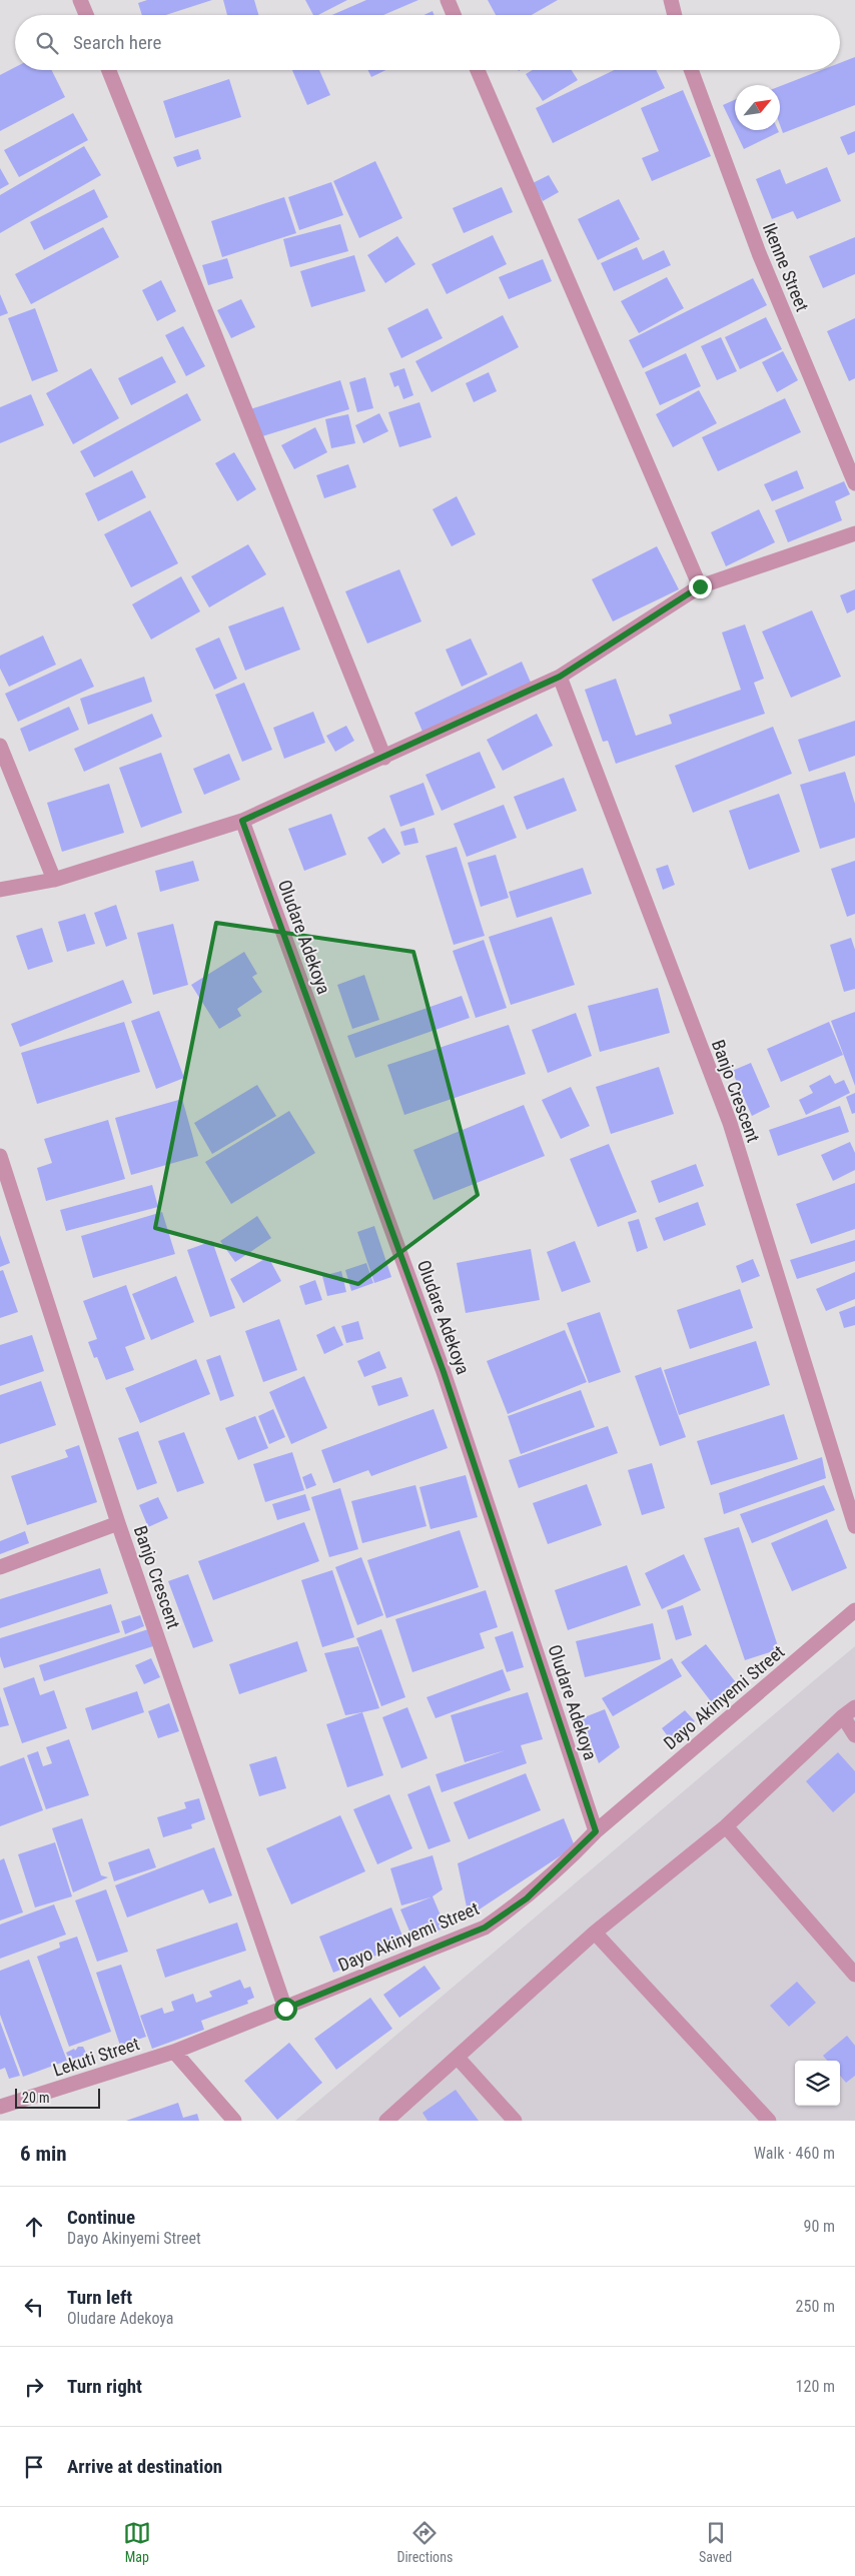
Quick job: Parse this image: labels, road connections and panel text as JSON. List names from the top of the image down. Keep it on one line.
{"streets":{"street":["Ikenne Street","Oludare Adekoya","Banjo Crescent","Dayo Akinyemi Street","Lekuti Street"]},"crossings":[["Oludare Adekoya","Dayo Akinyemi Street"],["Banjo Crescent","Dayo Akinyemi Street"],["Dayo Akinyemi Street","Lekuti Street"]],"scale_bar":"20 m","north":"top right","page":{"search":"Search here","scale":"20 m","heading":["6 min","Walk · 460 m"],"list":[["Continue","Dayo Akinyemi Street","90 m"],["Turn left","Oludare Adekoya","250 m"],["Turn right","120 m"],"Arrive at destination"],"nav":["Map","Directions","Saved"]}}
